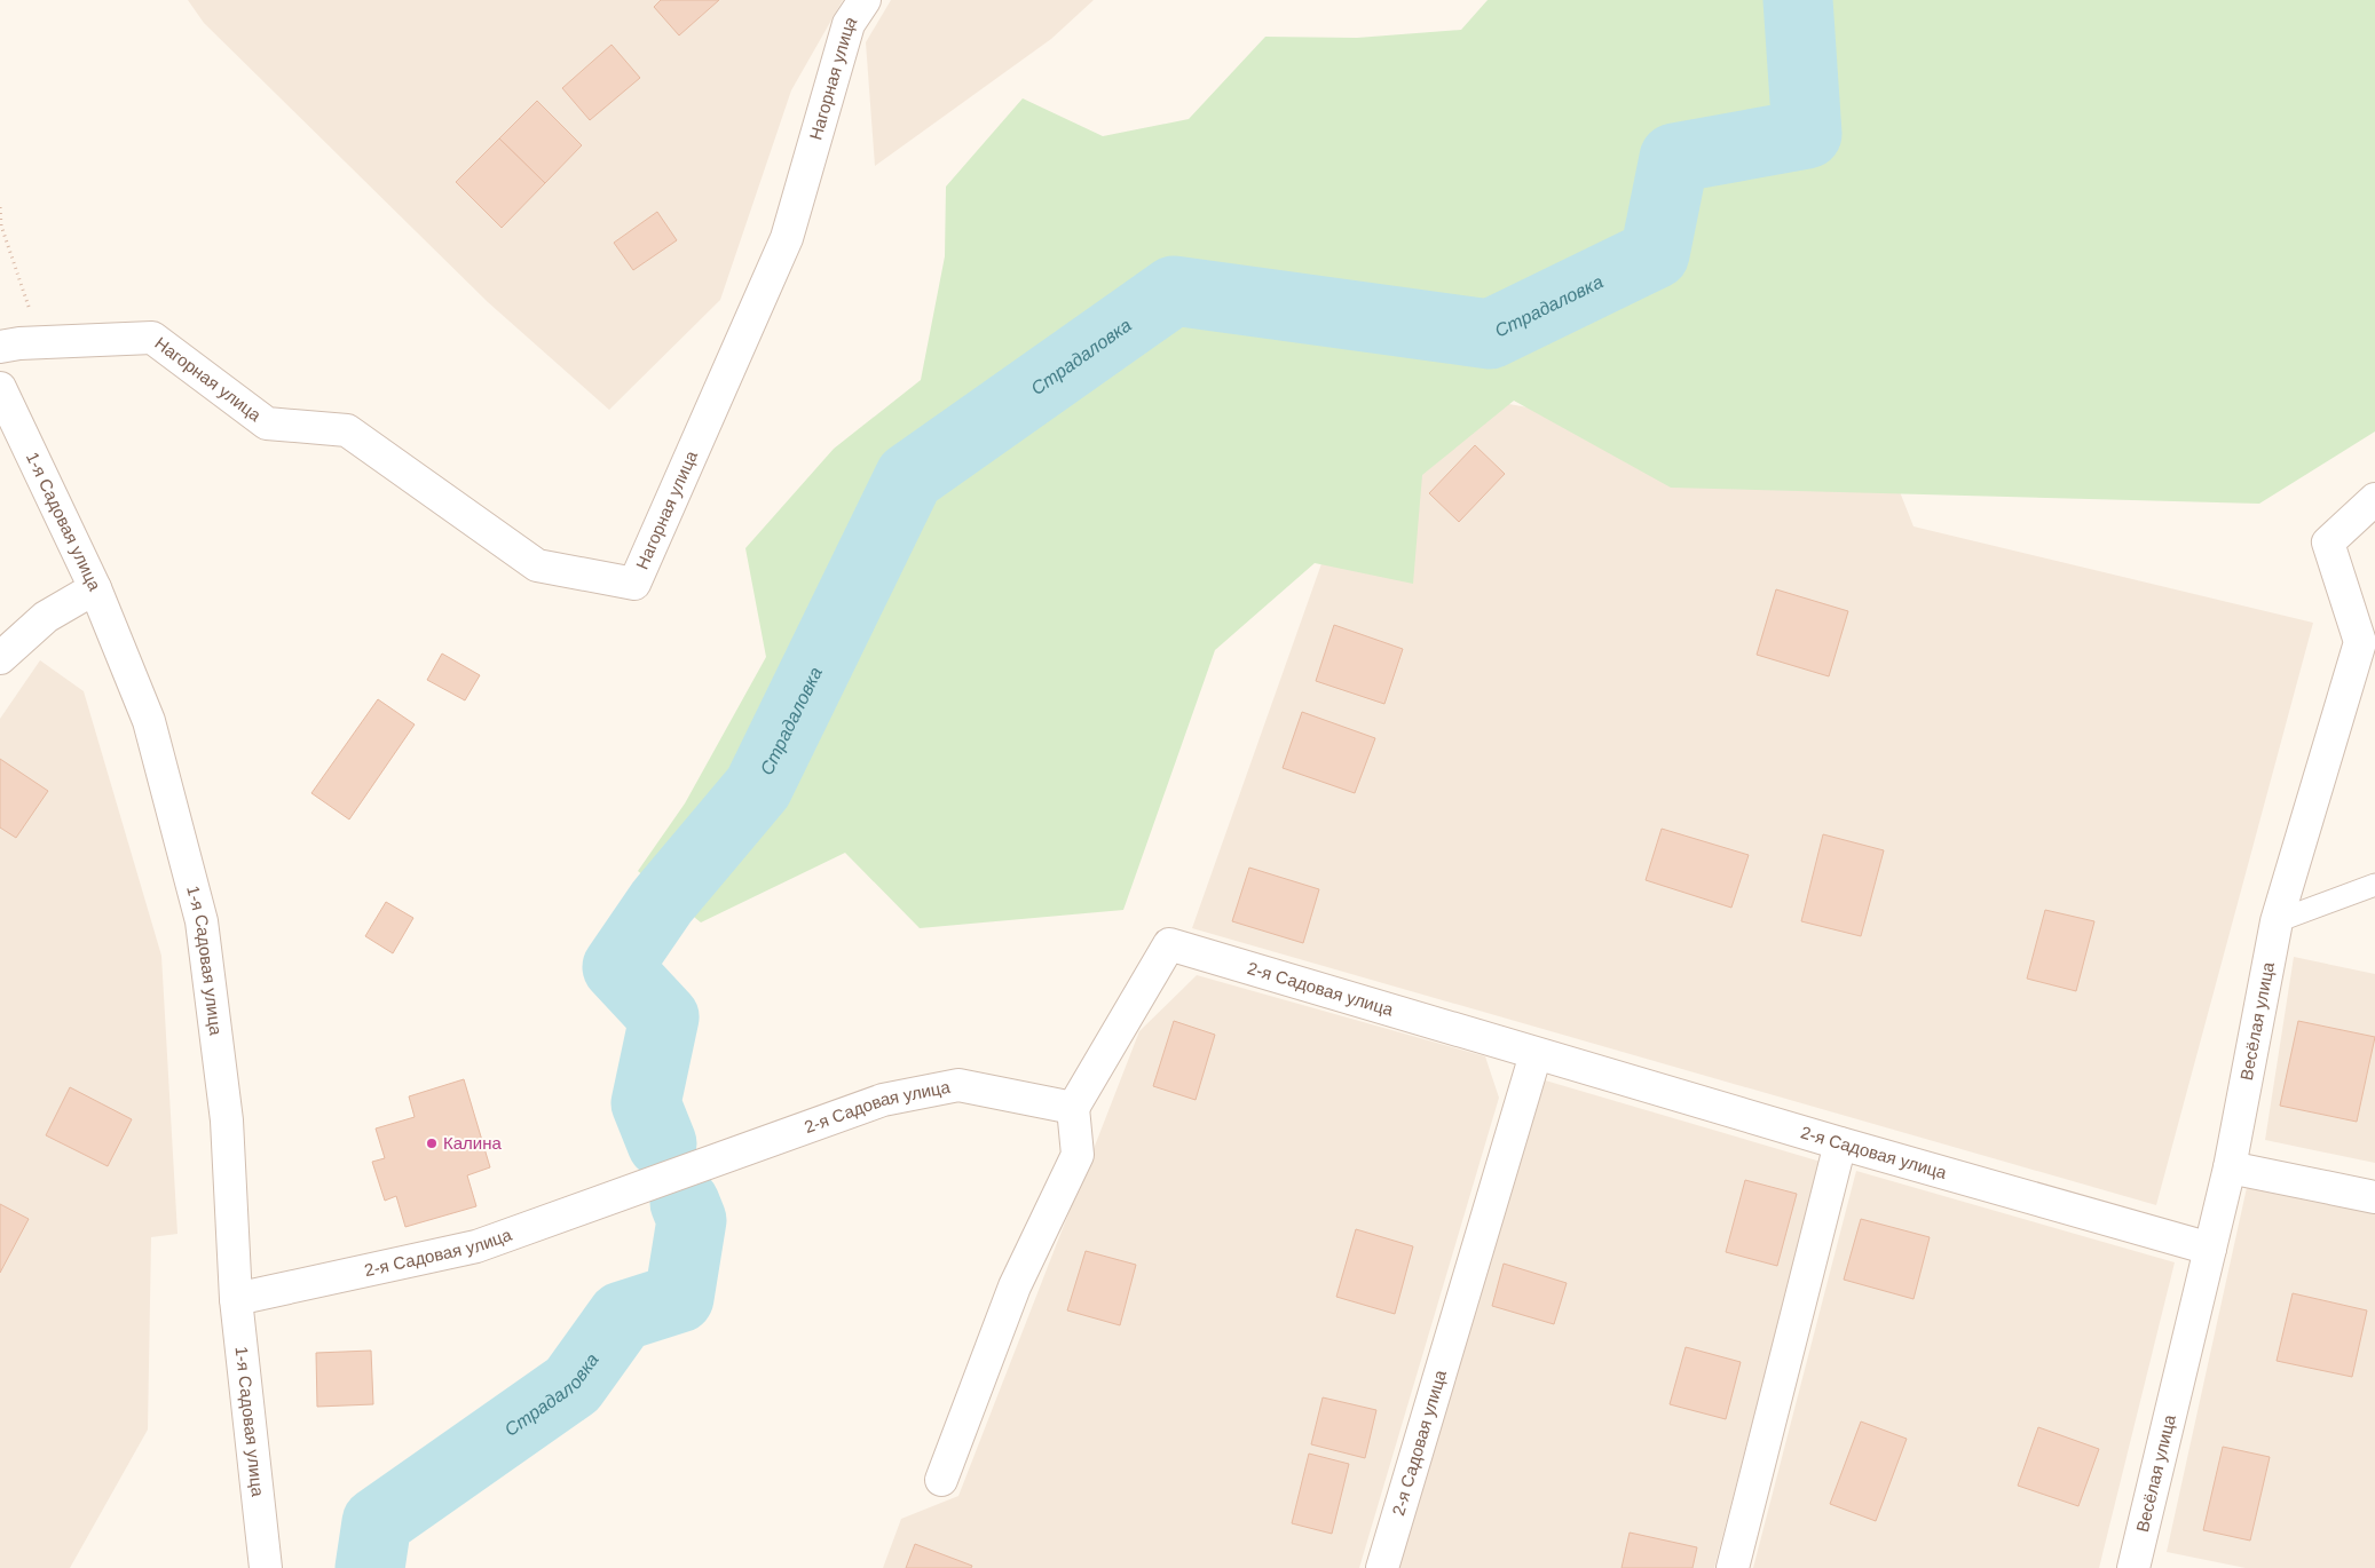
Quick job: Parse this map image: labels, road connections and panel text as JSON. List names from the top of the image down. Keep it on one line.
{"streets":{"street":["Нагорная улица","1-я Садовая улица","2-я Садовая улица","Весёлая улица"]},"crossings":[["1-я Садовая улица","2-я Садовая улица"],["2-я Садовая улица","Весёлая улица"]],"water":["Страдаловка"],"places":["Калина"]}
